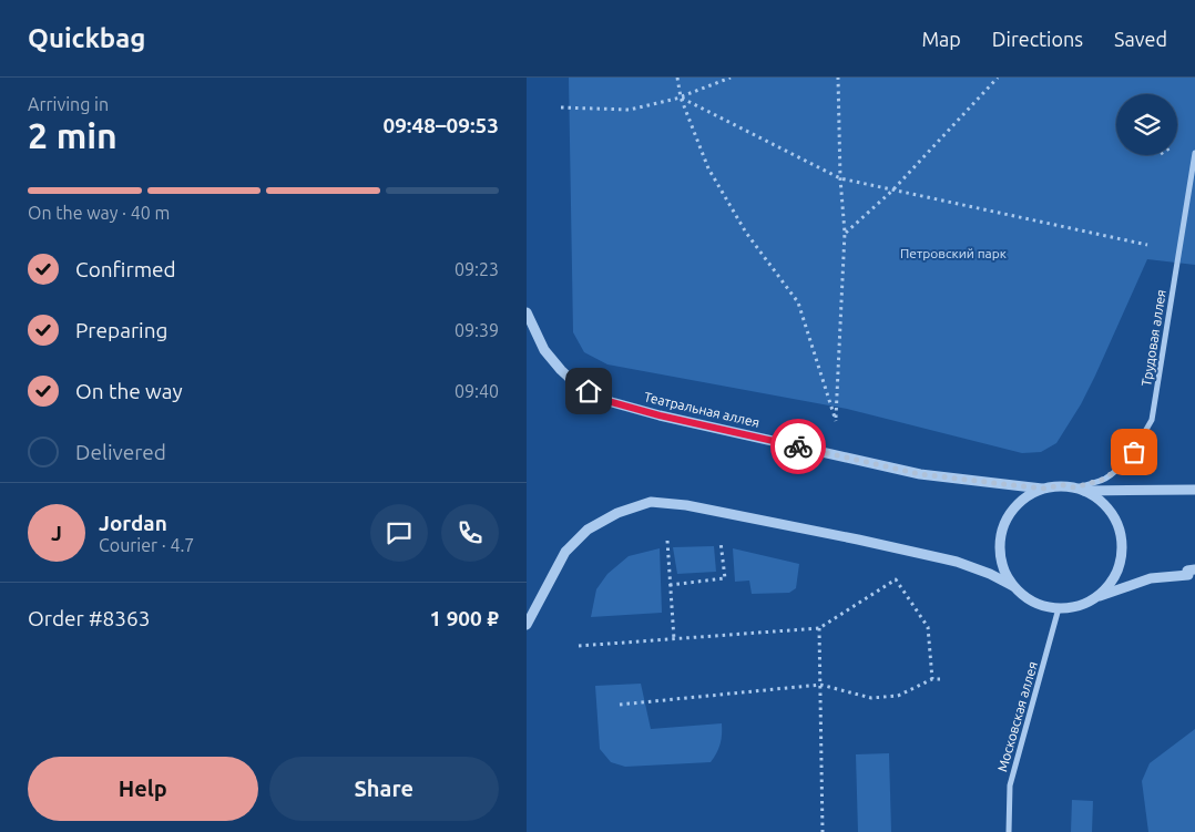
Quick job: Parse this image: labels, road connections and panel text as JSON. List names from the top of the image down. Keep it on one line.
{"streets":{"street":["Трудовая аллея","Театральная аллея","Московская аллея"]},"crossings":[["Трудовая аллея","Театральная аллея"],["Трудовая аллея","Московская аллея"],["Театральная аллея","Московская аллея"]],"parks":["Петровский парк"],"page":{"header":"Quickbag","nav":["Map","Directions","Saved"],"heading":["2 min","Arriving in","09:48–09:53"],"panel":["Jordan","Courier · 4.7","Order #8363","1 900 ₽"],"bar":"On the way · 40 m","list":[["Confirmed","09:23"],["Preparing","09:39"],["On the way","09:40"],"Delivered"],"round":"J","buttons":["Help","Share"]}}
